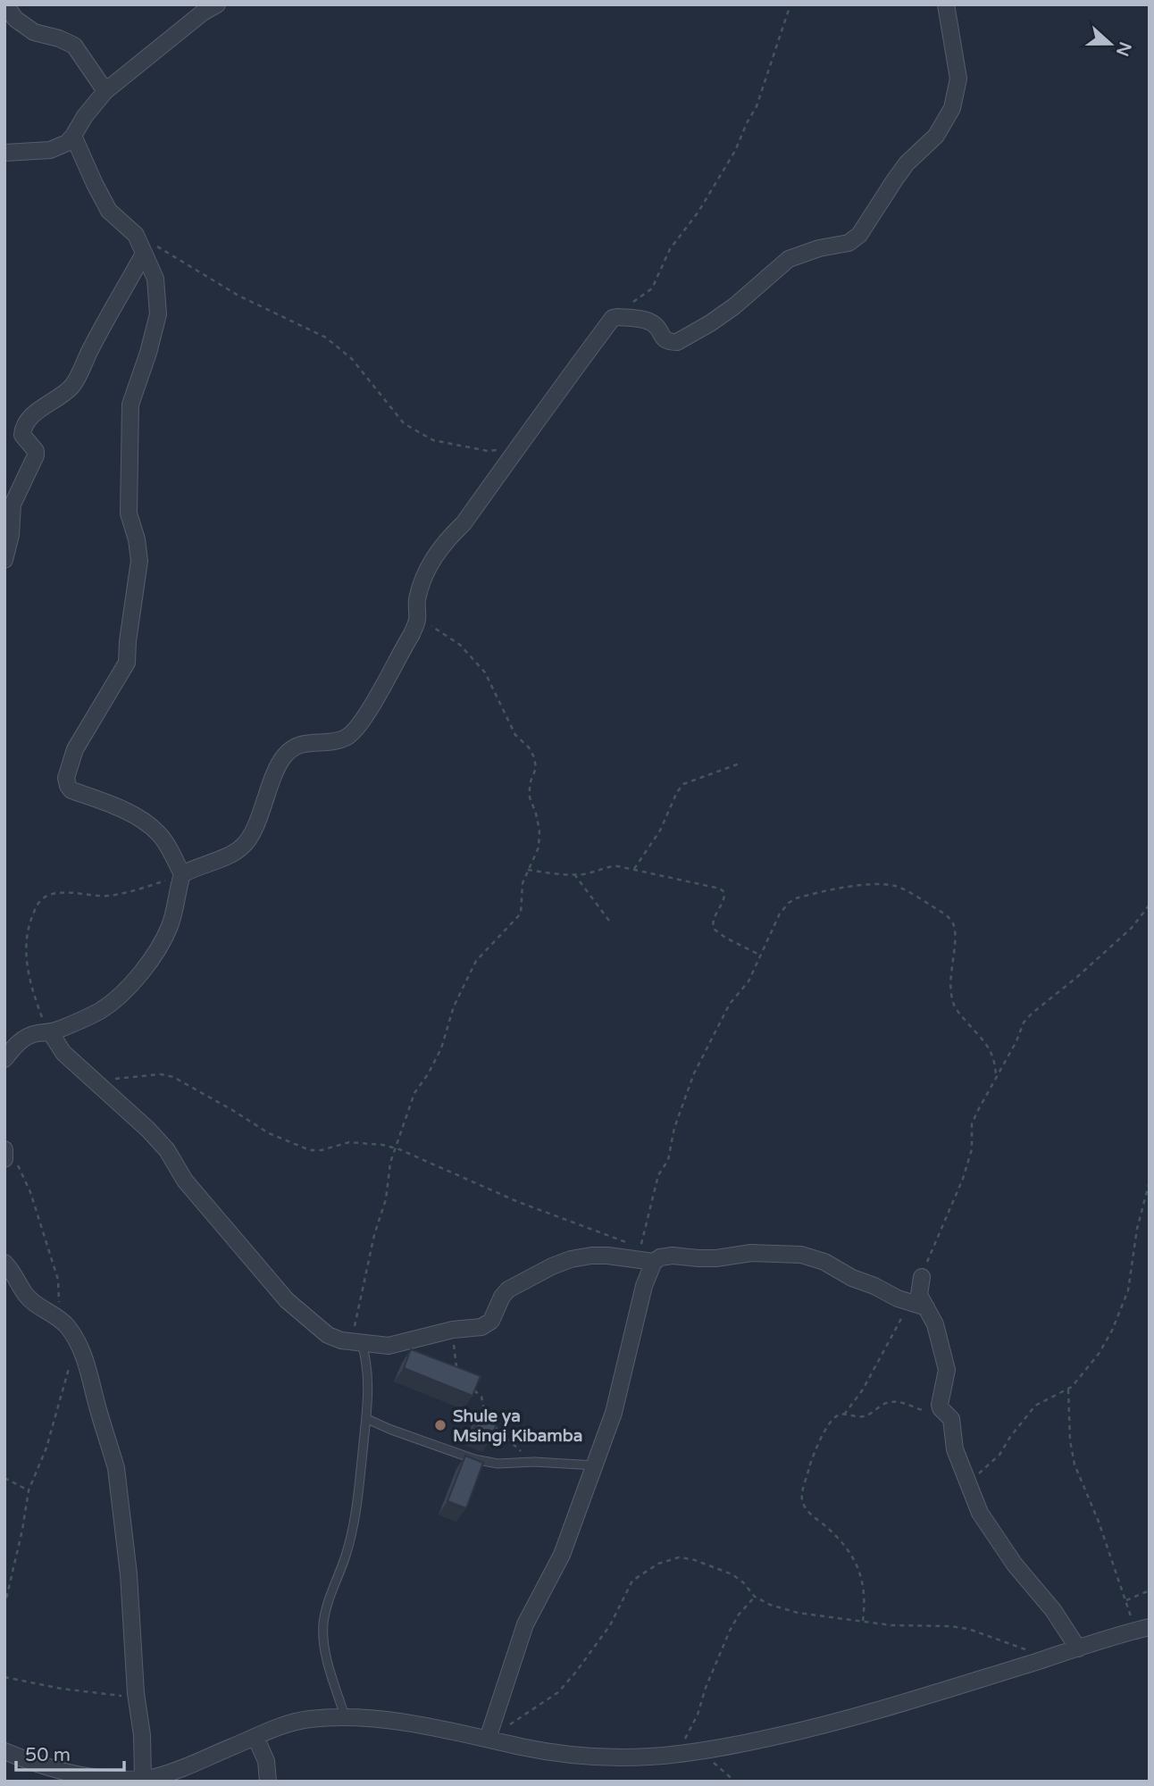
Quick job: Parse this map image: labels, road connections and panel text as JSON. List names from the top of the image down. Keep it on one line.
{"places":["Shule ya Msingi Kibamba"],"scale_bar":"50 m","north":"right"}
